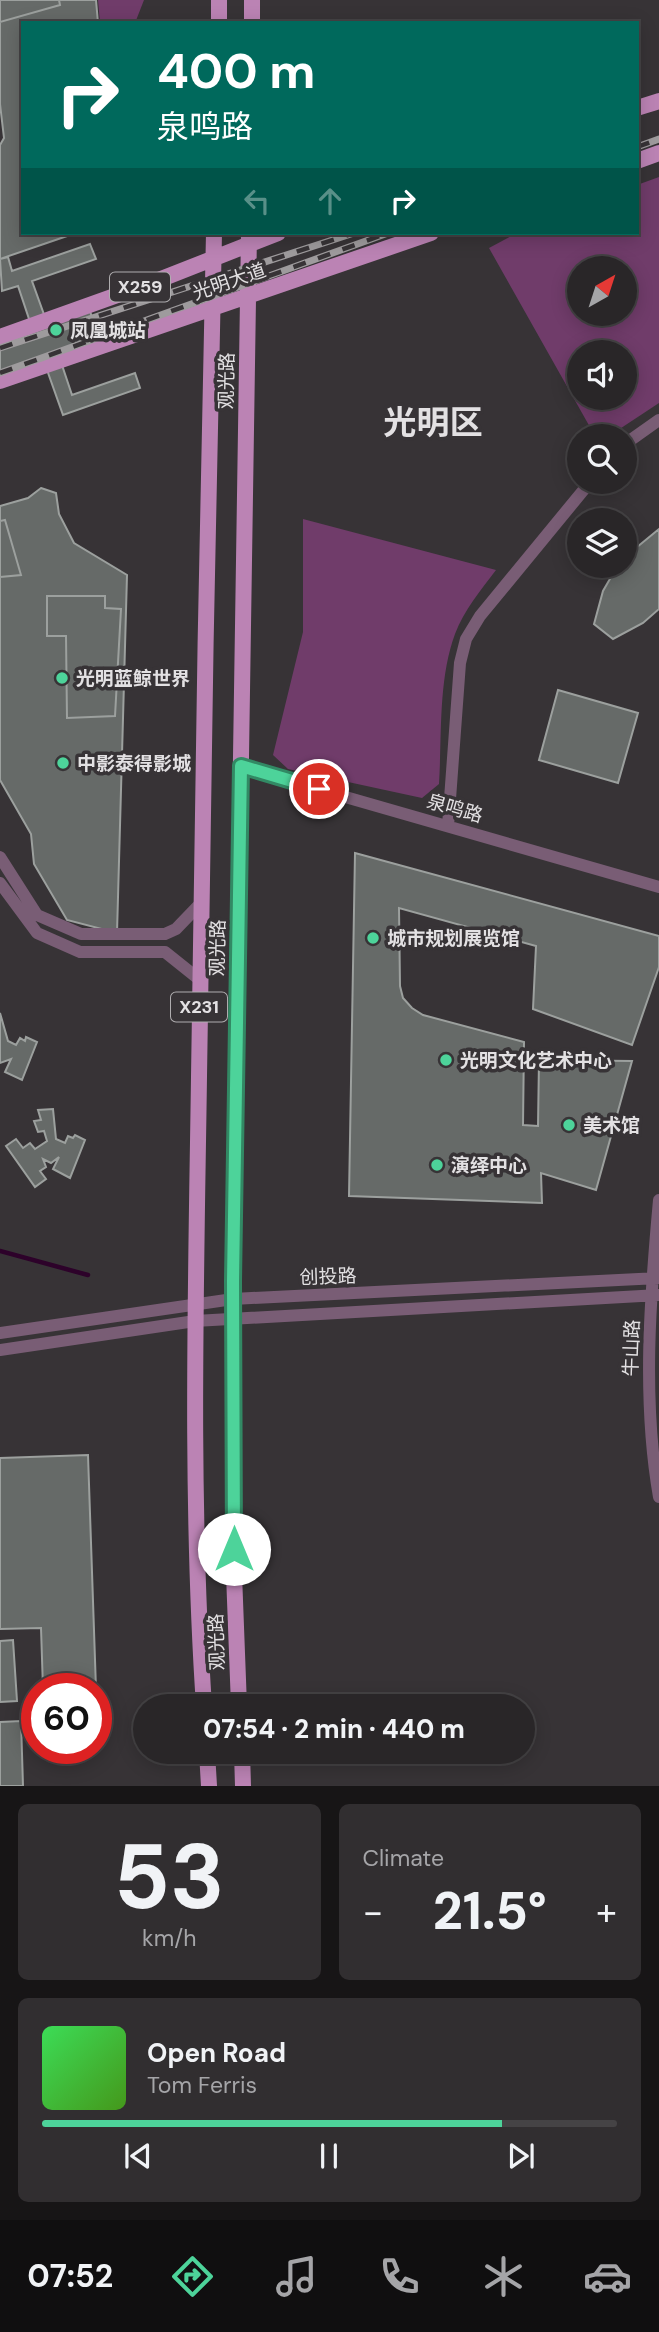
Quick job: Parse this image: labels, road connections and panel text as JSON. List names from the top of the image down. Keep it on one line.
{"streets":{"main road":["光明大道","X259","观光路","X231"],"street":["泉鸣路","创投路","牛山路"]},"crossings":[["光明大道","观光路"],["光明大道","X231"],["观光路","泉鸣路"],["观光路","X231"],["观光路","创投路"],["创投路","牛山路"]],"districts":["光明区"],"places":["凤凰城站","光明蓝鲸世界","中影泰得影城","城市规划展览馆","光明文化艺术中心","美术馆","演绎中心"],"north":"top right","page":{"turn":["400 m","泉鸣路"],"limit":"60","trip":"07:54 · 2 min · 440 m","tile":[["53","km/h"],"Climate"],"heat":["−","21.5°","+"],"song":["Open Road","Tom Ferris"],"tabs":"07:52"}}
